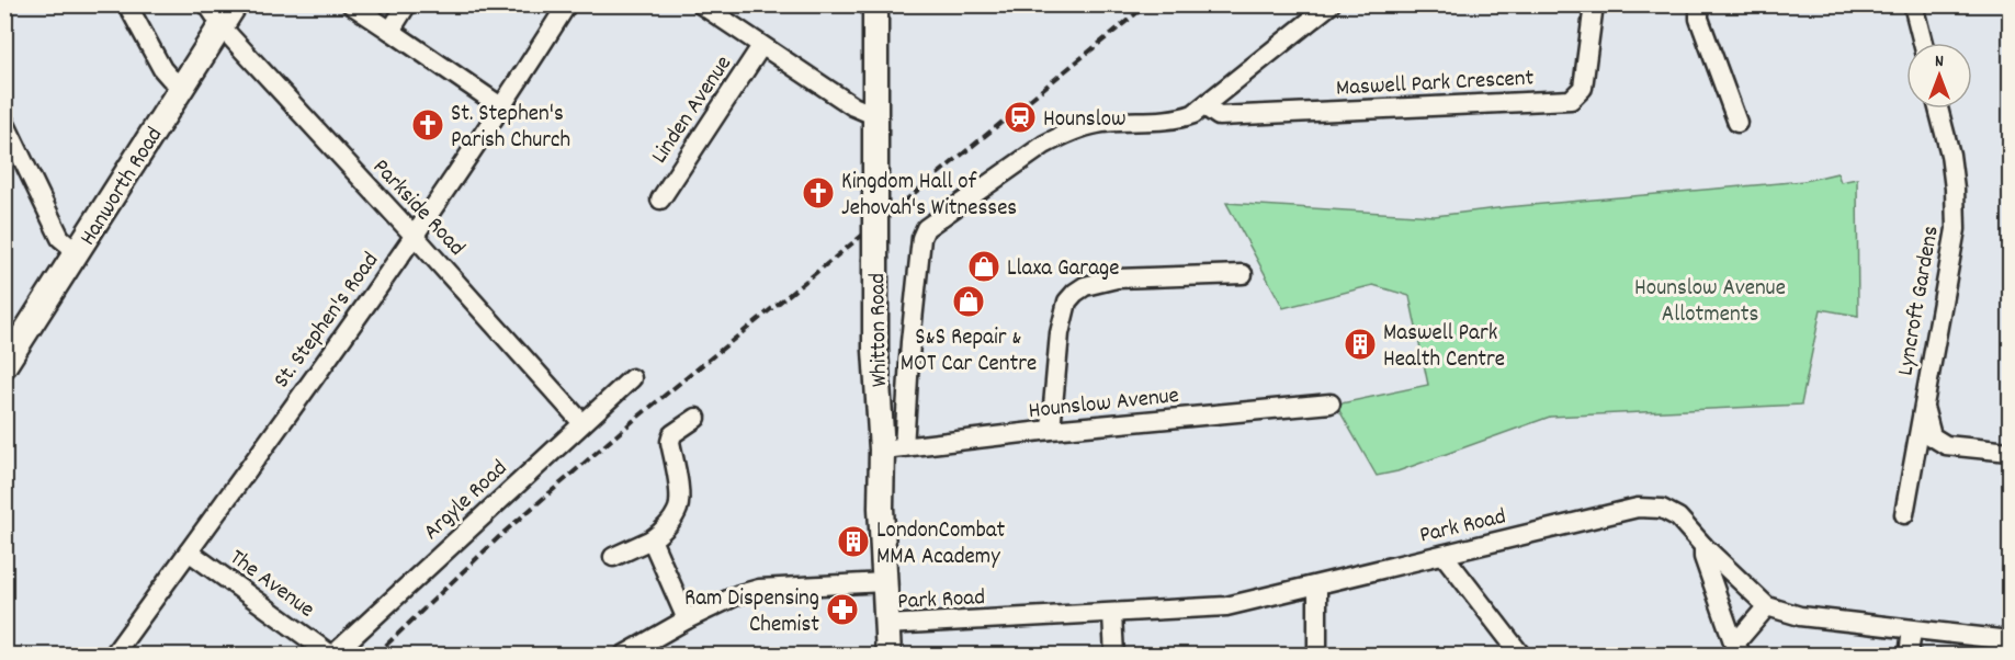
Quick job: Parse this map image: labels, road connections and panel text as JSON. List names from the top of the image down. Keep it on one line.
{"streets":{"main road":["Hanworth Road","Whitton Road"],"street":["Maswell Park Crescent","Linden Avenue","Parkside Road","Lyncroft Gardens","St. Stephen's Road","Hounslow Avenue","Argyle Road","Park Road","The Avenue"]},"crossings":[["Hanworth Road","Parkside Road"],["Parkside Road","St. Stephen's Road"],["Parkside Road","Argyle Road"],["St. Stephen's Road","The Avenue"],["Whitton Road","Hounslow Avenue"],["Whitton Road","Park Road"],["Argyle Road","The Avenue"]],"parks":["Hounslow Avenue Allotments"],"places":{"station":["Hounslow"],"church":["St. Stephen's Parish Church","Kingdom Hall of Jehovah's Witnesses"],"shop":["Llaxa Garage","S&S Repair & MOT Car Centre"],"building":["Maswell Park Health Centre","LondonCombat MMA Academy"],"pharmacy":["Ram Dispensing Chemist"]},"north":"top"}
